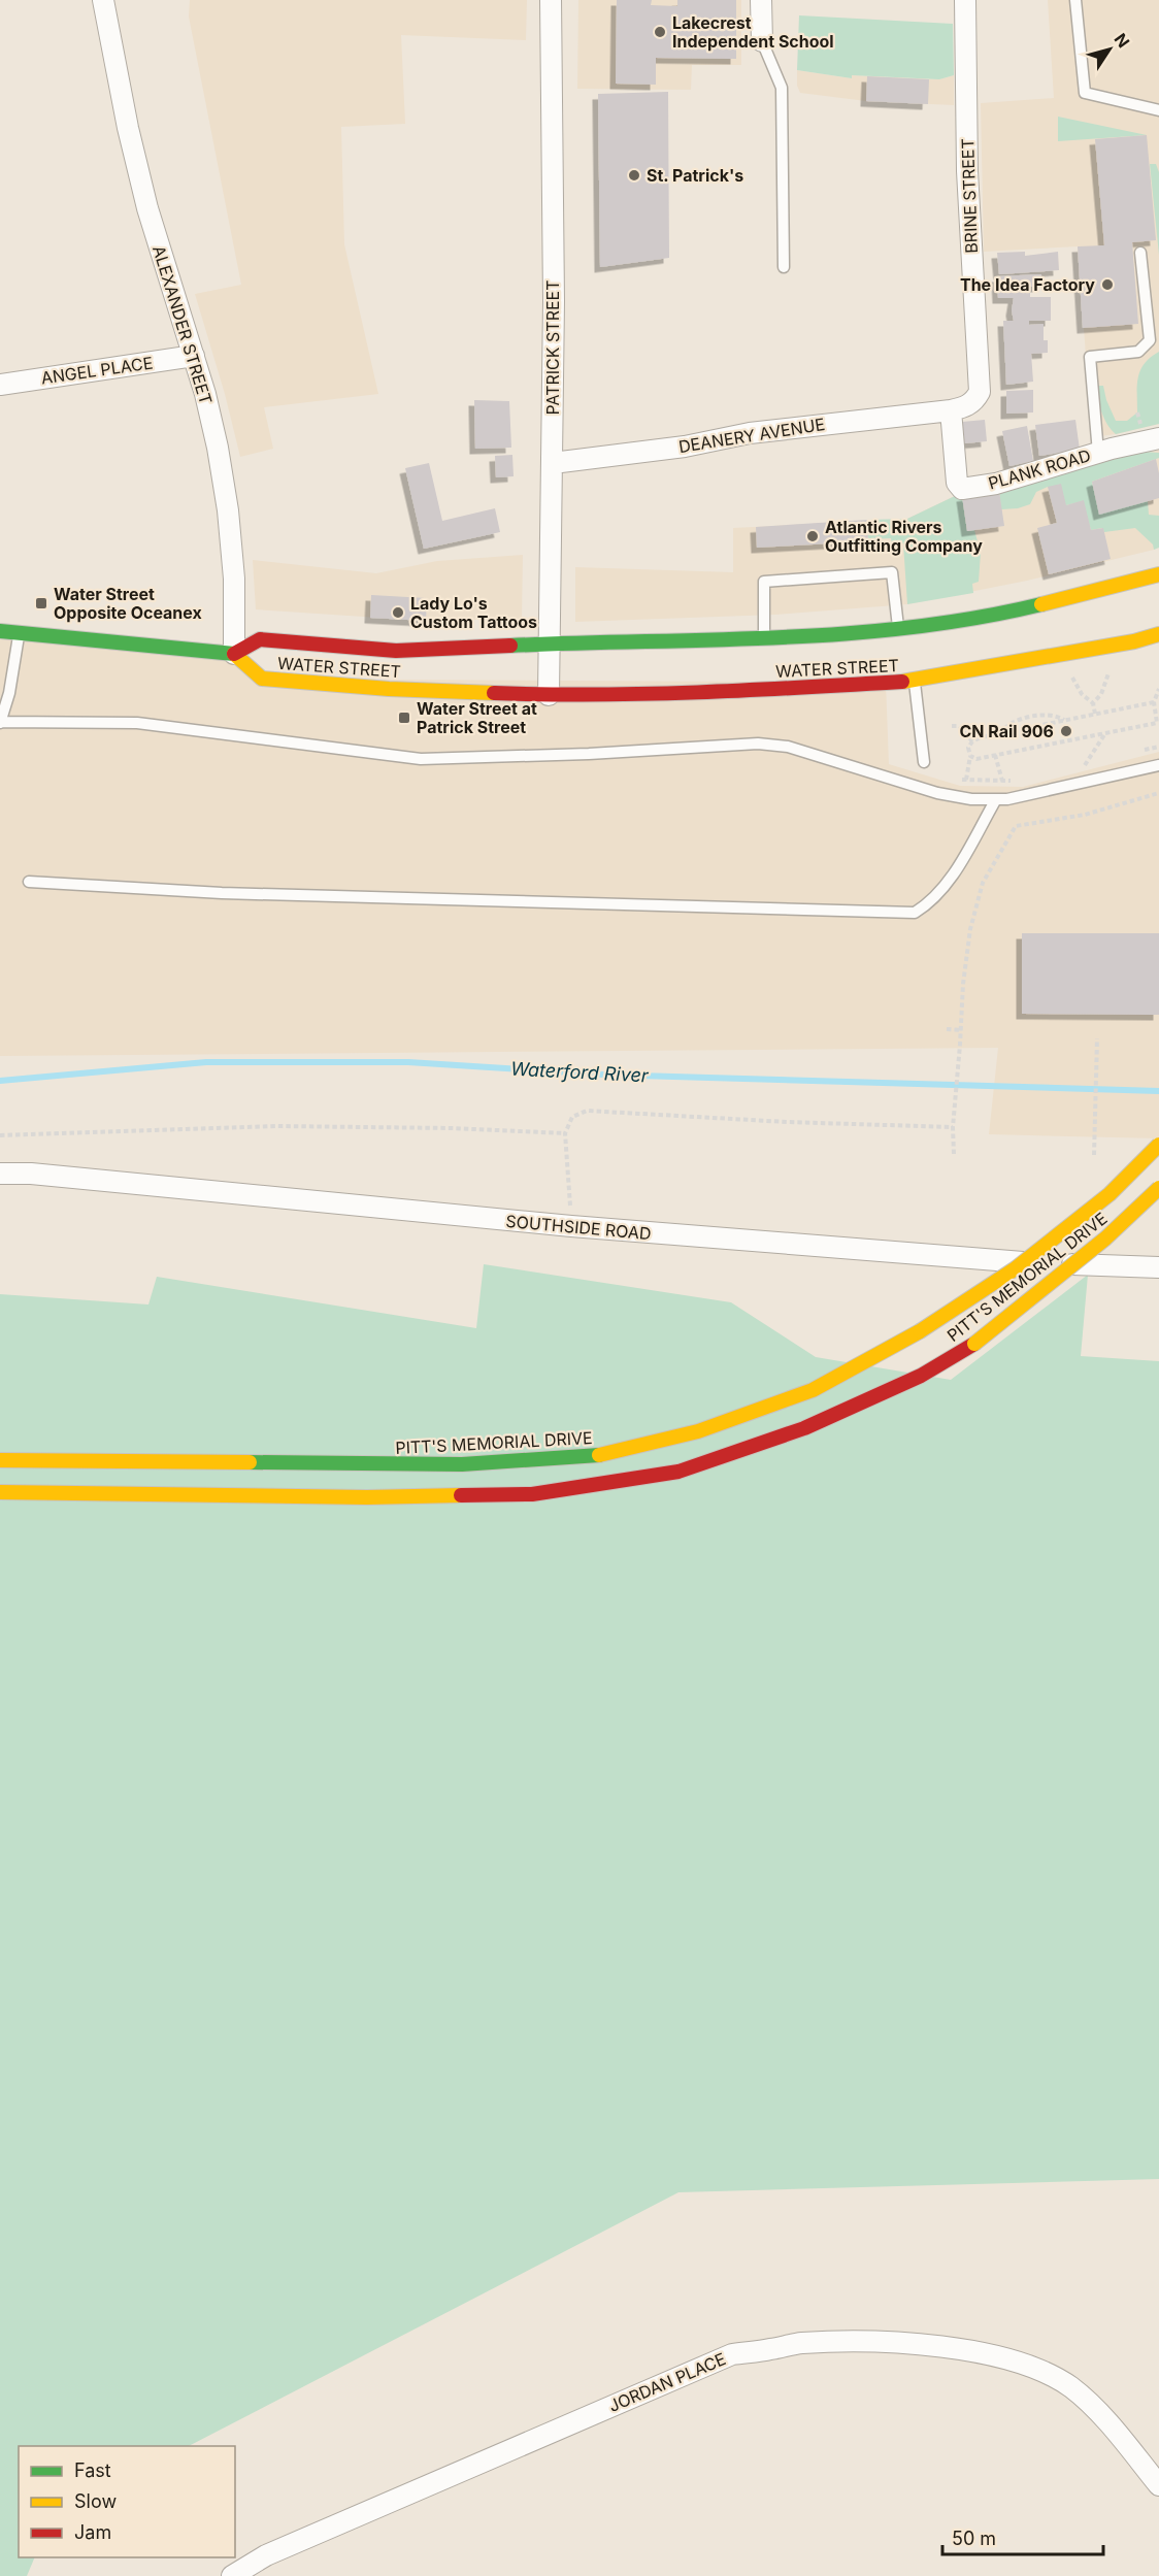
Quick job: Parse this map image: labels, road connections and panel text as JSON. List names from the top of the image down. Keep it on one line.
{"streets":{"main road":["WATER STREET","PITT'S MEMORIAL DRIVE"],"street":["BRINE STREET","ALEXANDER STREET","PATRICK STREET","ANGEL PLACE","DEANERY AVENUE","PLANK ROAD","SOUTHSIDE ROAD","JORDAN PLACE"]},"crossings":[["BRINE STREET","DEANERY AVENUE"],["BRINE STREET","PLANK ROAD"],["ALEXANDER STREET","ANGEL PLACE"],["ALEXANDER STREET","WATER STREET"],["PATRICK STREET","DEANERY AVENUE"],["PATRICK STREET","WATER STREET"],["DEANERY AVENUE","PLANK ROAD"]],"water":["Waterford River"],"places":{"other":["Lakecrest Independent School","St. Patrick's","The Idea Factory","Atlantic Rivers Outfitting Company","Lady Lo's Custom Tattoos","CN Rail 906"],"transit":["Water Street Opposite Oceanex","Water Street at Patrick Street"]},"legend":["Fast","Slow","Jam"],"scale_bar":"50 m","north":"top right"}
